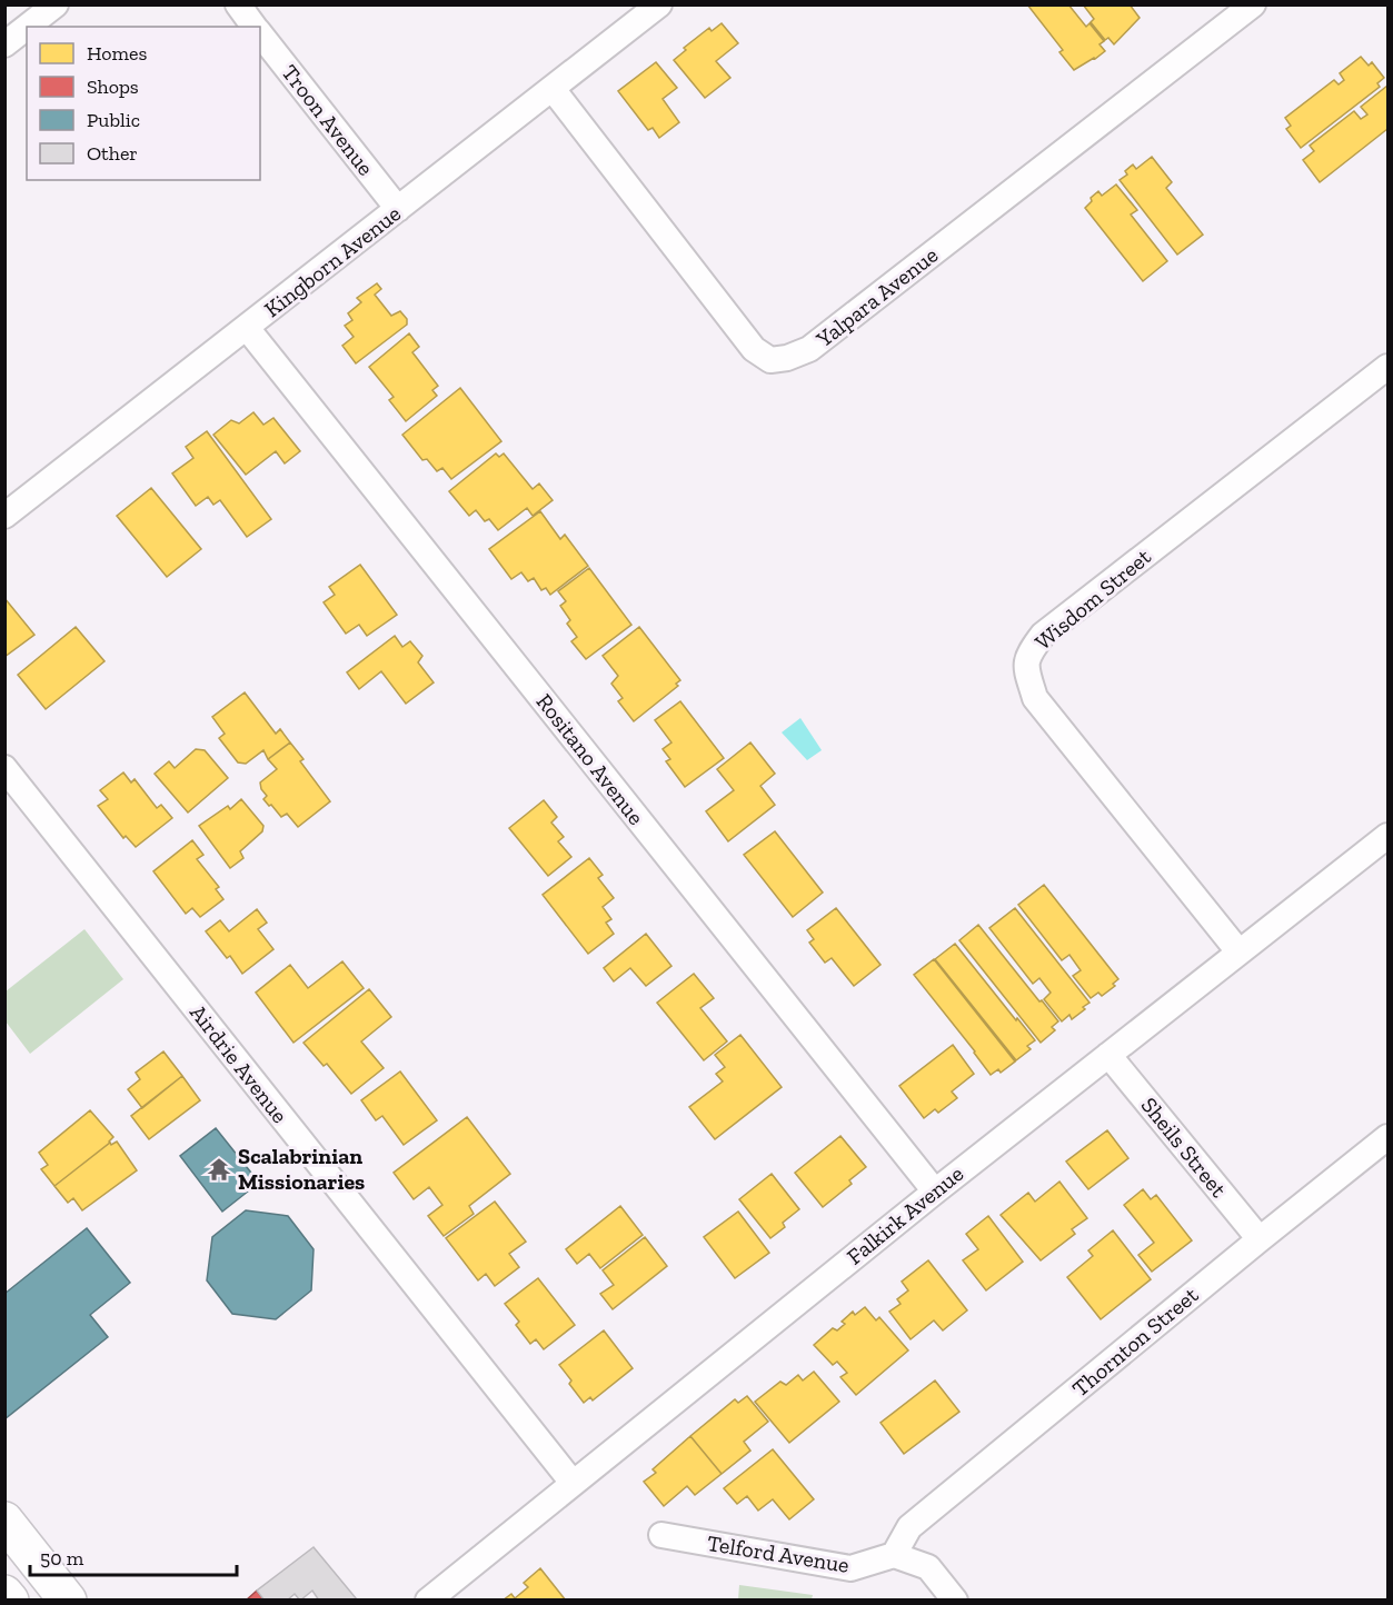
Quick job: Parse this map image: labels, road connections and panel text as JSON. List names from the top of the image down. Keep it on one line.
{"streets":{"street":["Troon Avenue","Kingborn Avenue","Yalpara Avenue","Wisdom Street","Rositano Avenue","Airdrie Avenue","Sheils Street","Falkirk Avenue","Thornton Street","Telford Avenue"]},"crossings":[["Troon Avenue","Kingborn Avenue"],["Kingborn Avenue","Yalpara Avenue"],["Kingborn Avenue","Rositano Avenue"],["Wisdom Street","Falkirk Avenue"],["Rositano Avenue","Falkirk Avenue"],["Airdrie Avenue","Falkirk Avenue"],["Sheils Street","Falkirk Avenue"],["Sheils Street","Thornton Street"],["Thornton Street","Telford Avenue"]],"places":{"temple":["Scalabrinian Missionaries"]},"legend":["Homes","Shops","Public","Other"],"scale_bar":"50 m"}
